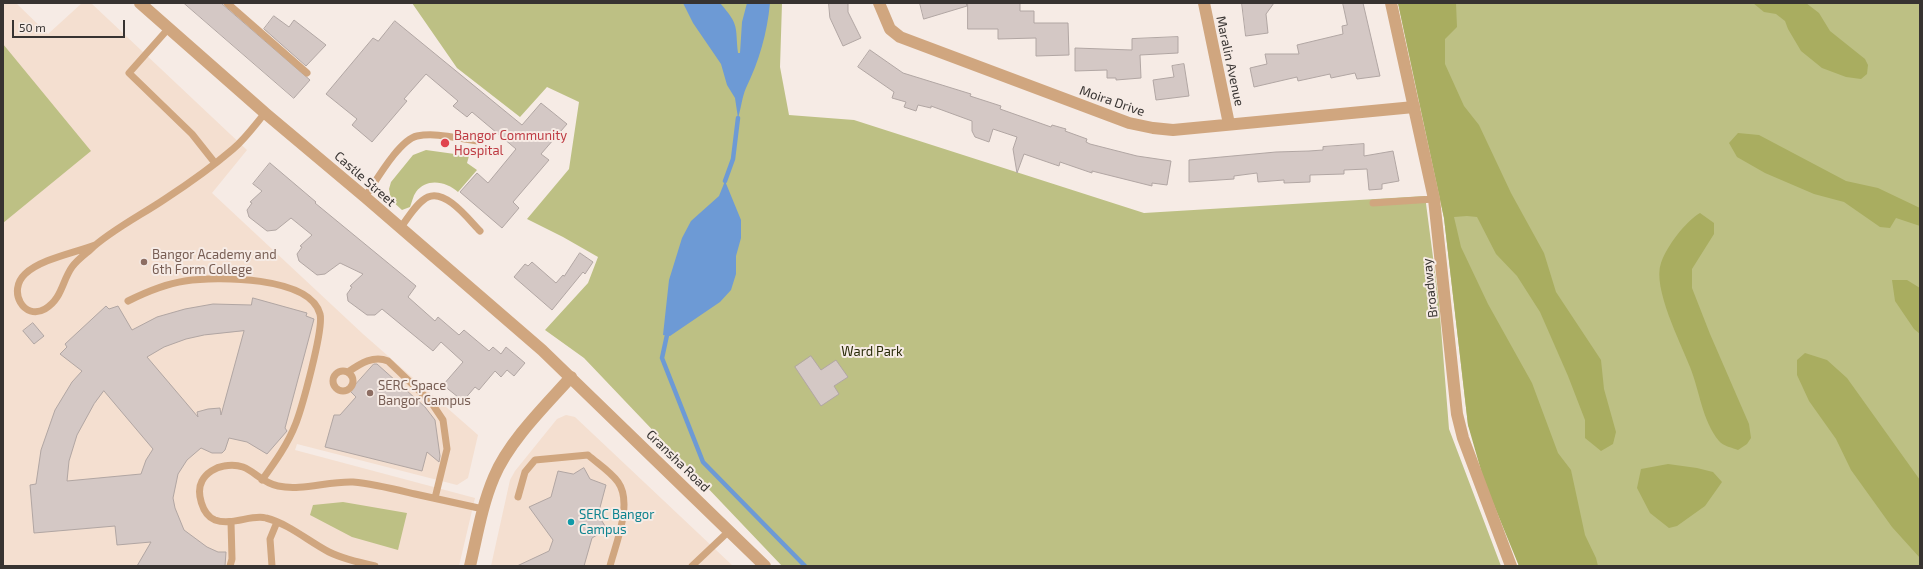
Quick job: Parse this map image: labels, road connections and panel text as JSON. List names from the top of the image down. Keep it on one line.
{"streets":{"street":["Maralin Avenue","Moira Drive","Castle Street","Broadway","Gransha Road"]},"crossings":[["Maralin Avenue","Moira Drive"],["Moira Drive","Broadway"],["Castle Street","Gransha Road"]],"parks":["Ward Park"],"places":["Bangor Community Hospital","Bangor Academy and 6th Form College","SERC Space Bangor Campus","SERC Bangor Campus"],"scale_bar":"50 m"}
